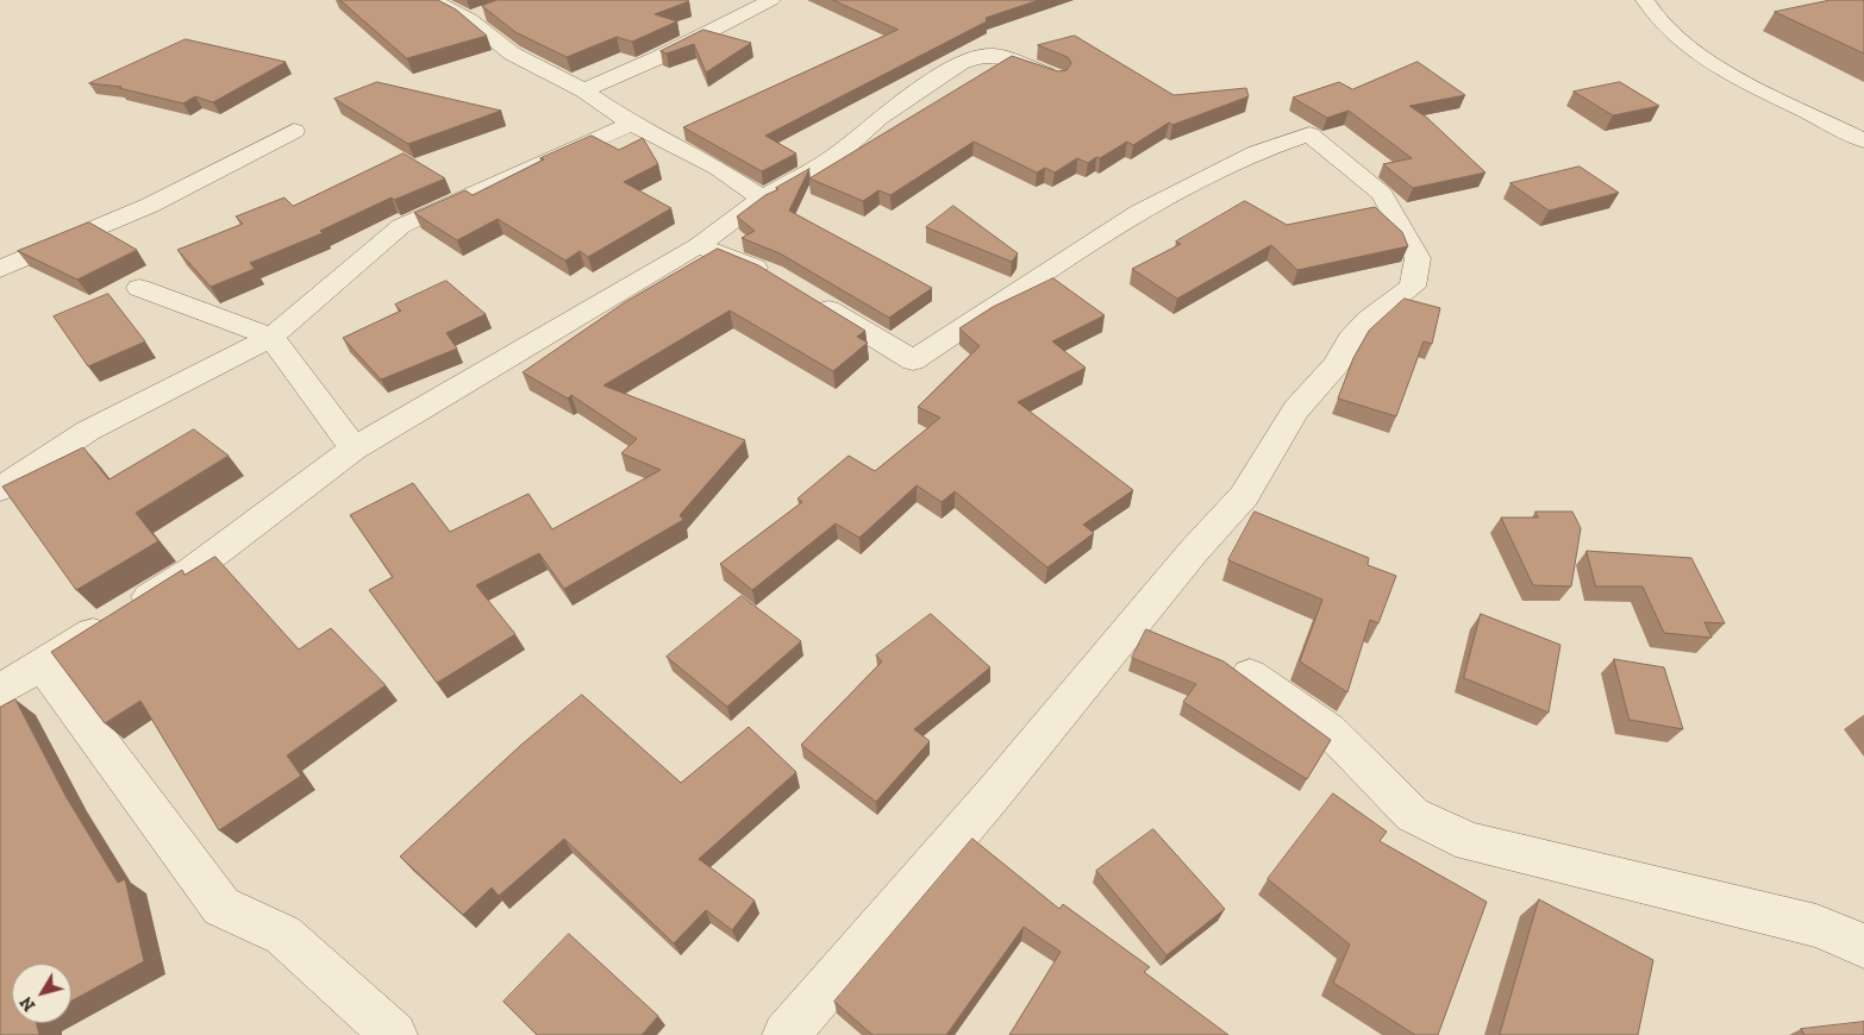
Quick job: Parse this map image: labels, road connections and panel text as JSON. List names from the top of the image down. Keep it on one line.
{"north":"bottom left"}
